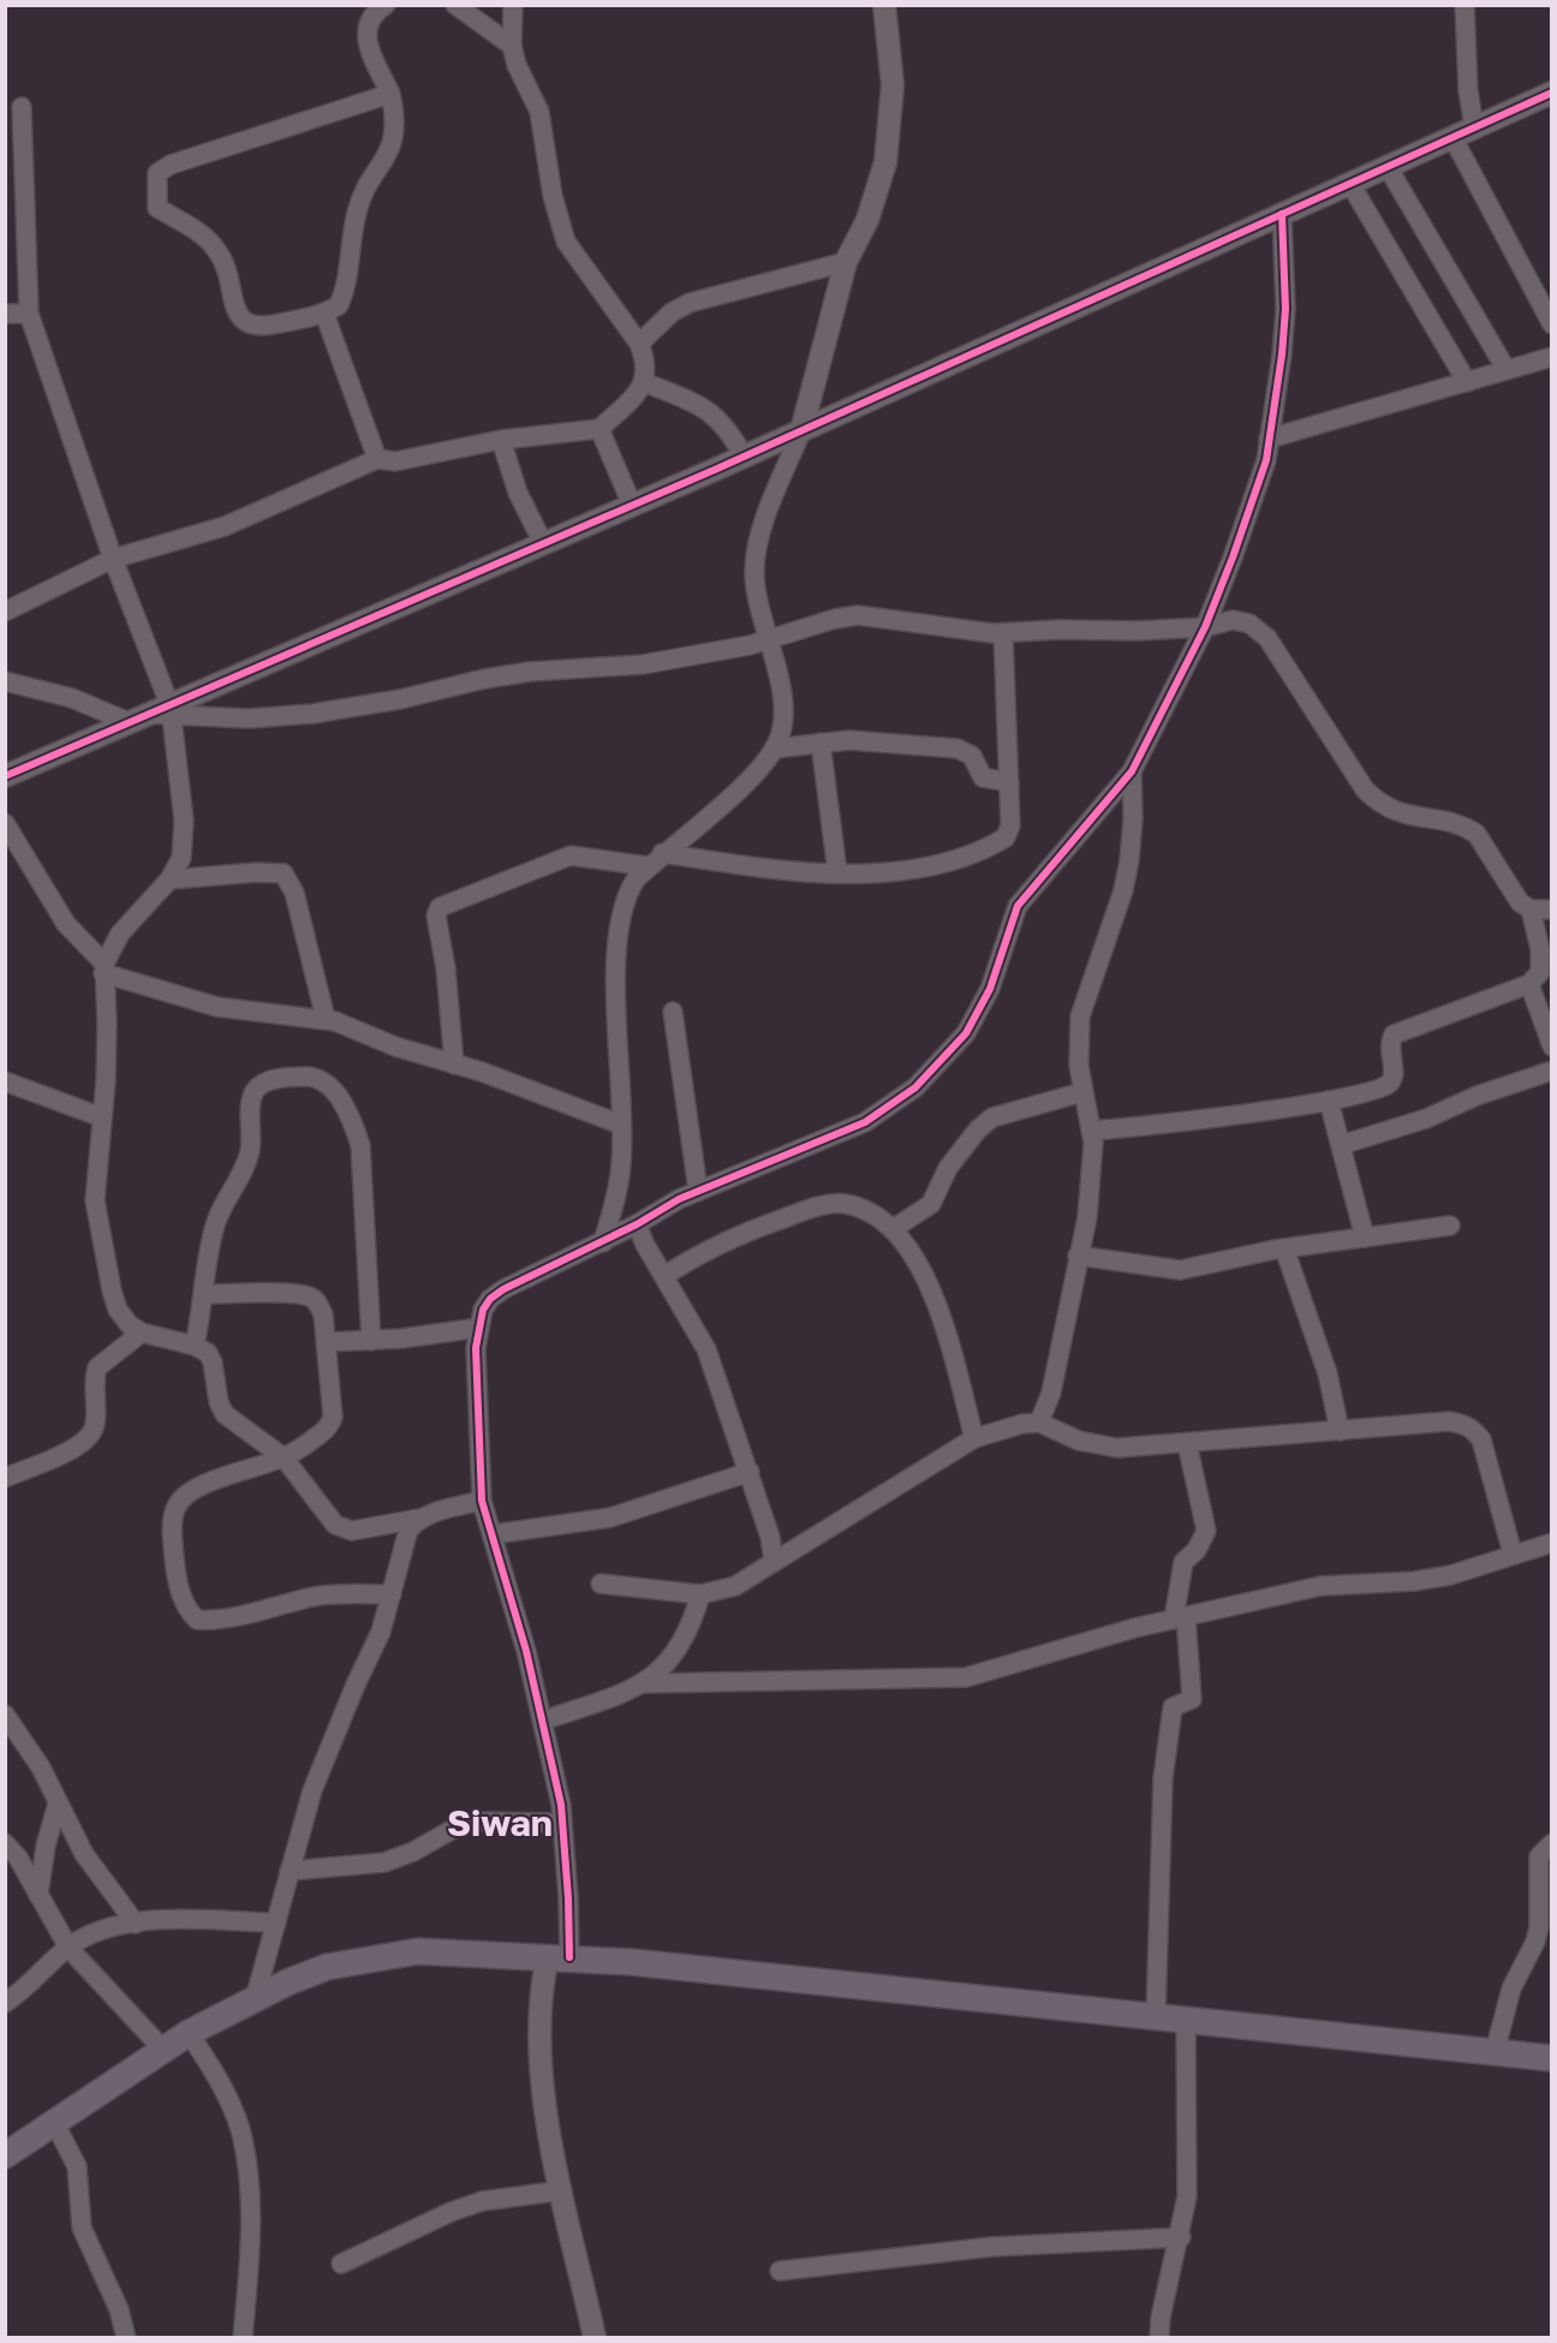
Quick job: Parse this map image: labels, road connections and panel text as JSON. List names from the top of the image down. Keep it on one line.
{"districts":["Siwan"]}
